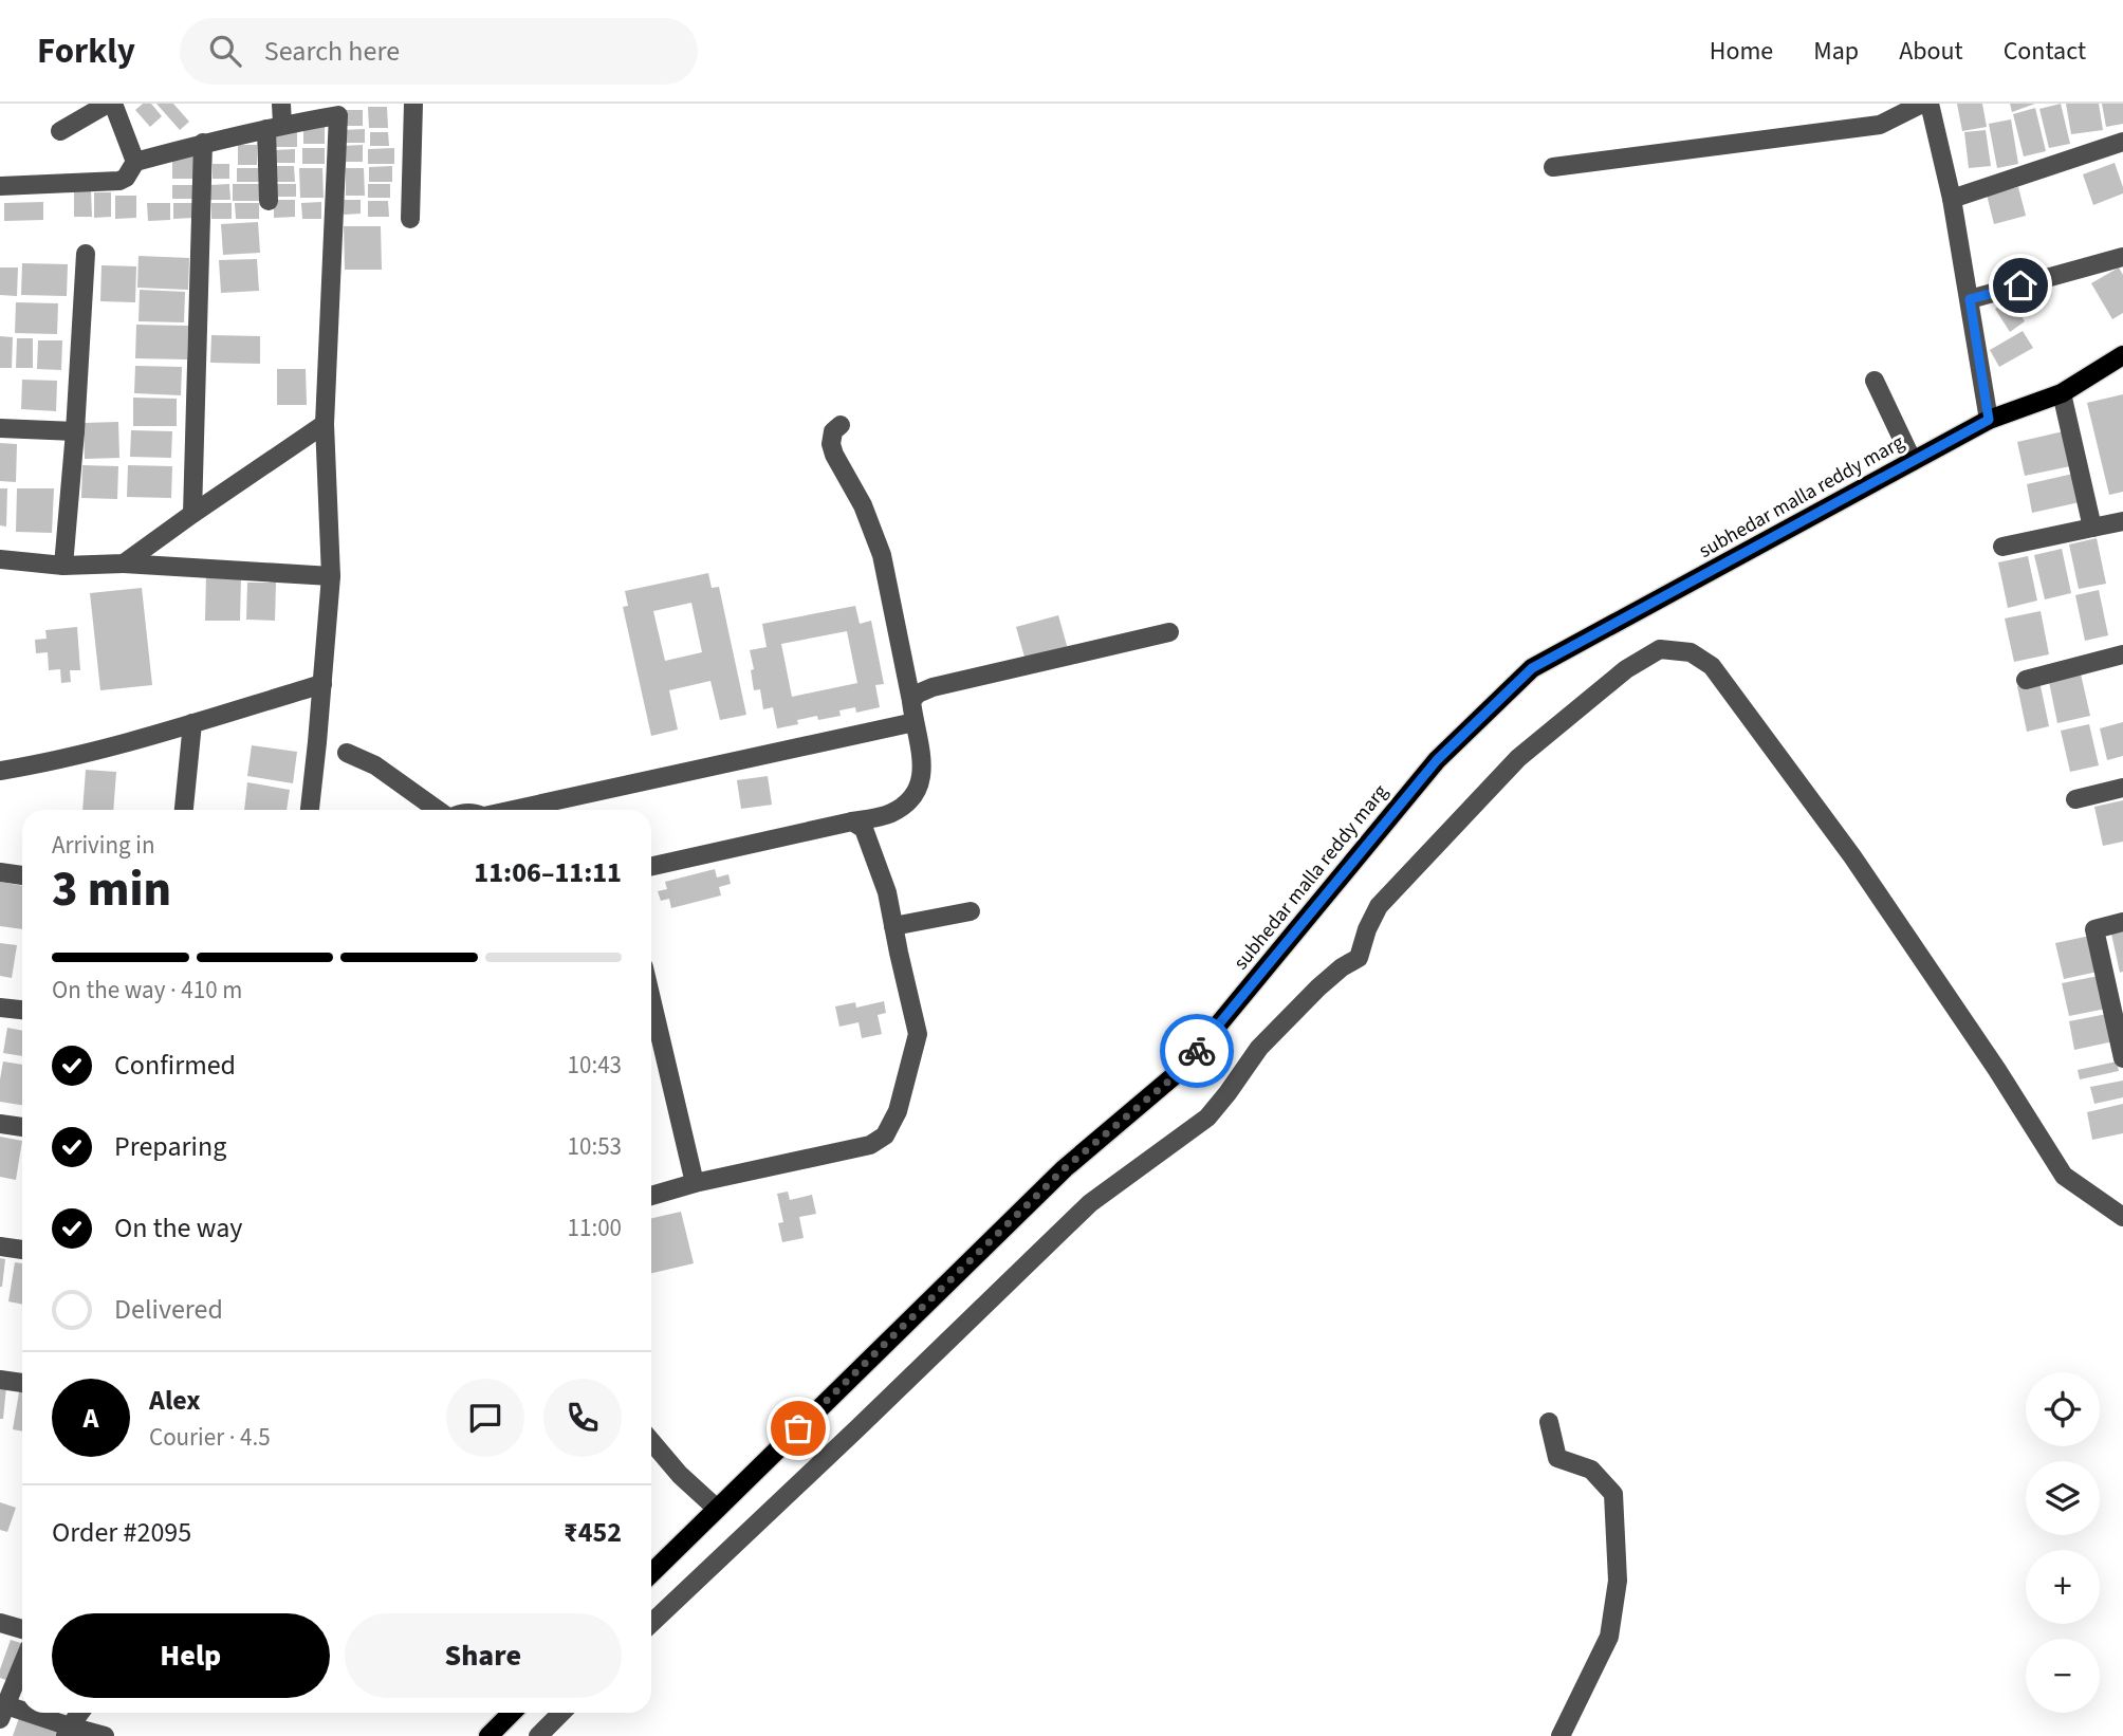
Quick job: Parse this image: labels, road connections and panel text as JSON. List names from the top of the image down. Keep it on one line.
{"streets":{"main road":["subhedar malla reddy marg"]},"page":{"header":"Forkly","search":"Search here","nav":["Home","Map","About","Contact"],"heading":["3 min","Arriving in","11:06–11:11"],"panel":["Alex","Courier · 4.5","Order #2095","₹452"],"bar":"On the way · 410 m","list":[["Confirmed","10:43"],["Preparing","10:53"],["On the way","11:00"],"Delivered"],"map_buttons":["+","−"],"round":"A","buttons":["Help","Share"]}}
